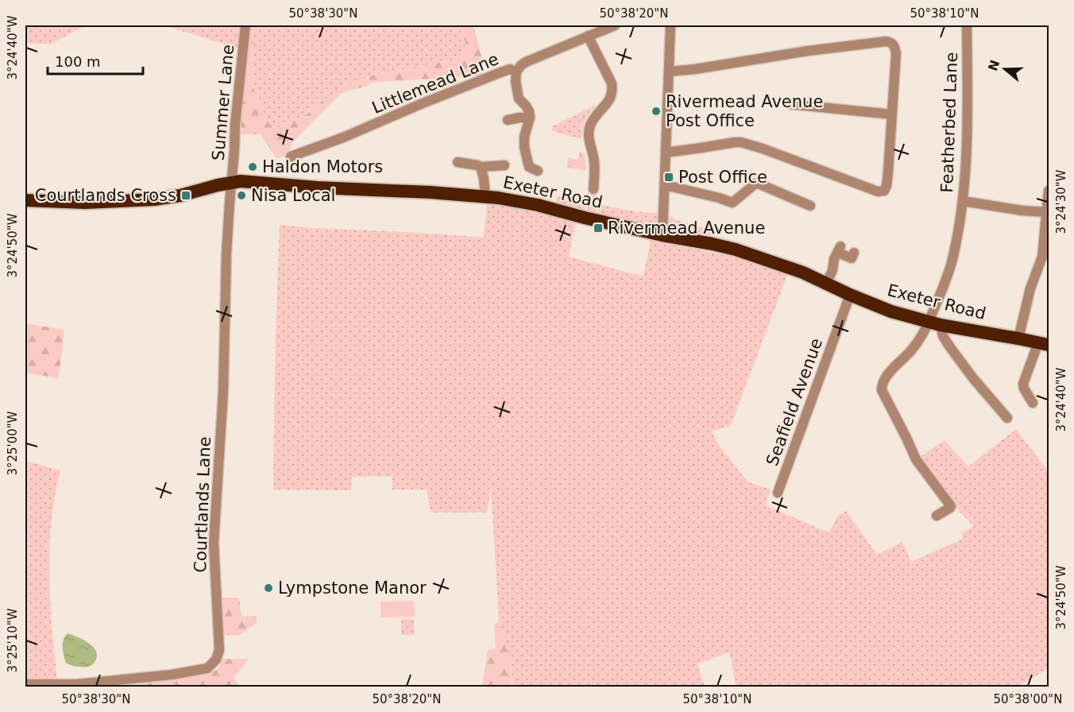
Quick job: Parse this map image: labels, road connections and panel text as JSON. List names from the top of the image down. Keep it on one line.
{"streets":{"highway":["Exeter Road"],"street":["Littlemead Lane","Summer Lane","Featherbed Lane","Seafield Avenue","Courtlands Lane"]},"crossings":[["Summer Lane","Exeter Road"],["Summer Lane","Courtlands Lane"],["Featherbed Lane","Exeter Road"],["Exeter Road","Seafield Avenue"],["Exeter Road","Courtlands Lane"]],"places":{"other":["Rivermead Avenue Post Office","Haldon Motors","Nisa Local","Lympstone Manor"],"transit":["Post Office","Courtlands Cross","Rivermead Avenue"]},"scale_bar":"100 m","north":"left","coordinates":["50°38'30\"N","50°38'20\"N","50°38'10\"N","3°24'40\"W","3°24'30\"W","3°24'50\"W","3°25'00\"W","3°25'10\"W","50°38'00\"N"]}
